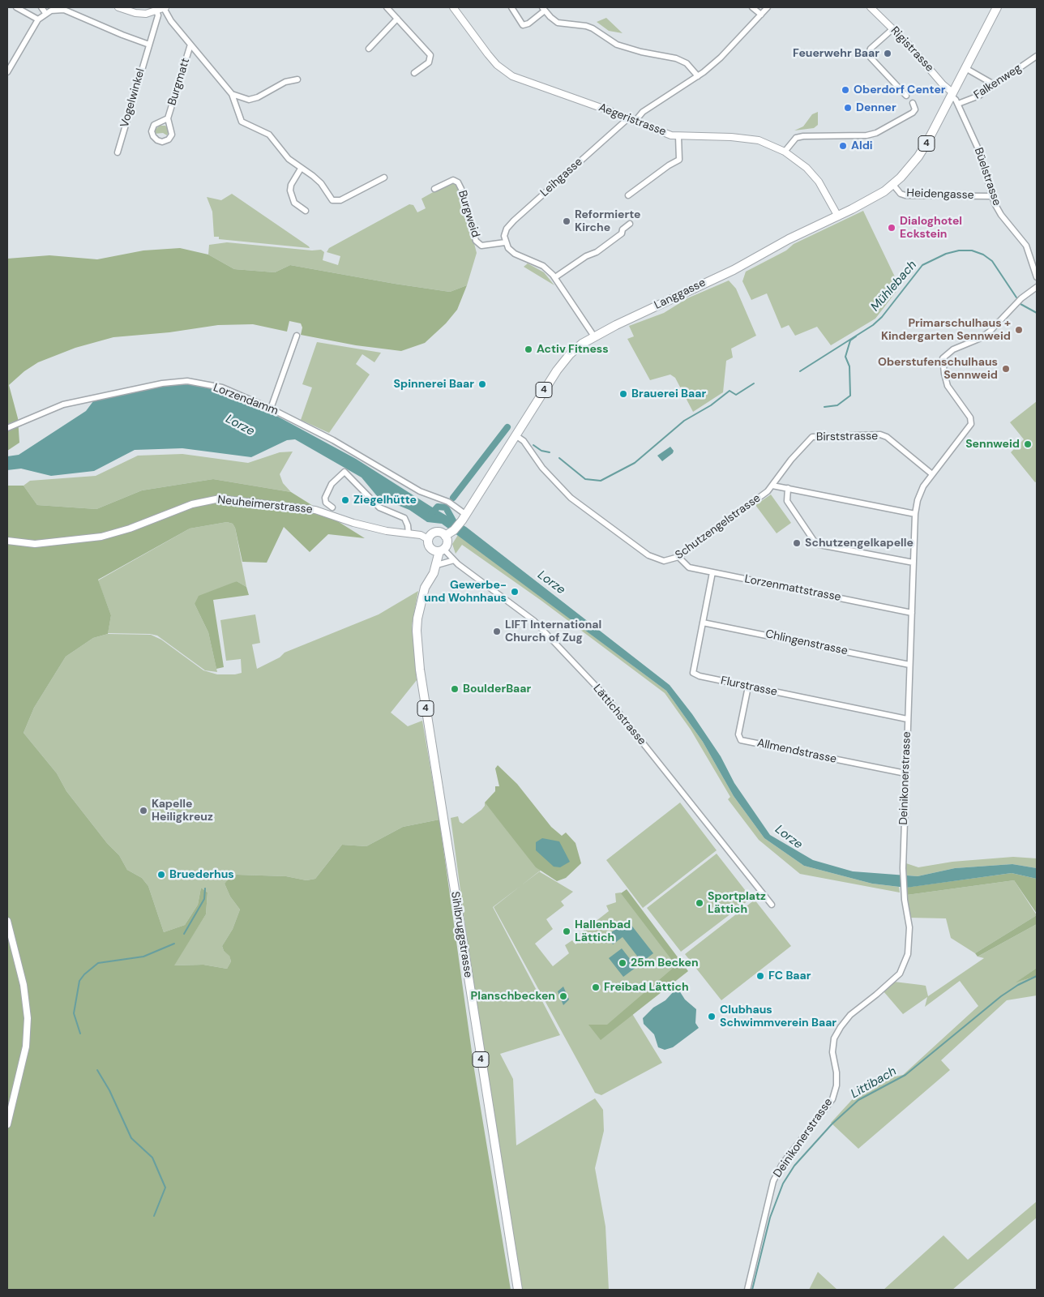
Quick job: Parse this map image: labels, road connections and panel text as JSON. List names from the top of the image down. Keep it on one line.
{"streets":{"main road":["4","Langgasse","Sihlbruggstrasse"],"street":["Rigistrasse","Burgmatt","Falkenweg","Vogelwinkel","Aegeristrasse","Büelstrasse","Leihgasse","Heidengasse","Burgweid","Lorzendamm","Birststrasse","Neuheimerstrasse","Schutzengelstrasse","Lorzenmattstrasse","Chlingenstrasse","Flurstrasse","Lättichstrasse","Allmendstrasse","Deinikonerstrasse"]},"crossings":[["Rigistrasse","4"],["Rigistrasse","Büelstrasse"],["Rigistrasse","Langgasse"],["Falkenweg","Büelstrasse"],["Aegeristrasse","Leihgasse"],["Aegeristrasse","Langgasse"],["4","Büelstrasse"],["4","Langgasse"],["Büelstrasse","Heidengasse"],["Büelstrasse","Langgasse"],["Leihgasse","Burgweid"],["Heidengasse","Langgasse"],["Langgasse","Lorzendamm"],["Langgasse","Neuheimerstrasse"],["Langgasse","Schutzengelstrasse"],["Langgasse","Lättichstrasse"],["Langgasse","Sihlbruggstrasse"],["Birststrasse","Schutzengelstrasse"],["Birststrasse","Deinikonerstrasse"],["Neuheimerstrasse","Lättichstrasse"],["Neuheimerstrasse","Sihlbruggstrasse"],["Schutzengelstrasse","Lorzenmattstrasse"],["Lorzenmattstrasse","Flurstrasse"],["Lorzenmattstrasse","Deinikonerstrasse"],["Chlingenstrasse","Flurstrasse"],["Chlingenstrasse","Deinikonerstrasse"],["Flurstrasse","Allmendstrasse"],["Flurstrasse","Deinikonerstrasse"],["Lättichstrasse","Sihlbruggstrasse"],["Allmendstrasse","Deinikonerstrasse"]],"water":["Mühlebach","Lorze","Littibach"],"places":["Feuerwehr Baar","Oberdorf Center","Denner","Aldi","Reformierte Kirche","Dialoghotel Eckstein","Primarschulhaus + Kindergarten Sennweid","Activ Fitness","Oberstufenschulhaus Sennweid","Spinnerei Baar","Brauerei Baar","Sennweid","Ziegelhütte","Schutzengelkapelle","Gewerbe- und Wohnhaus","LIFT International Church of Zug","BoulderBaar","Kapelle Heiligkreuz","Bruederhus","Sportplatz Lättich","Hallenbad Lättich","25m Becken","FC Baar","Freibad Lättich","Planschbecken","Clubhaus Schwimmverein Baar"]}
